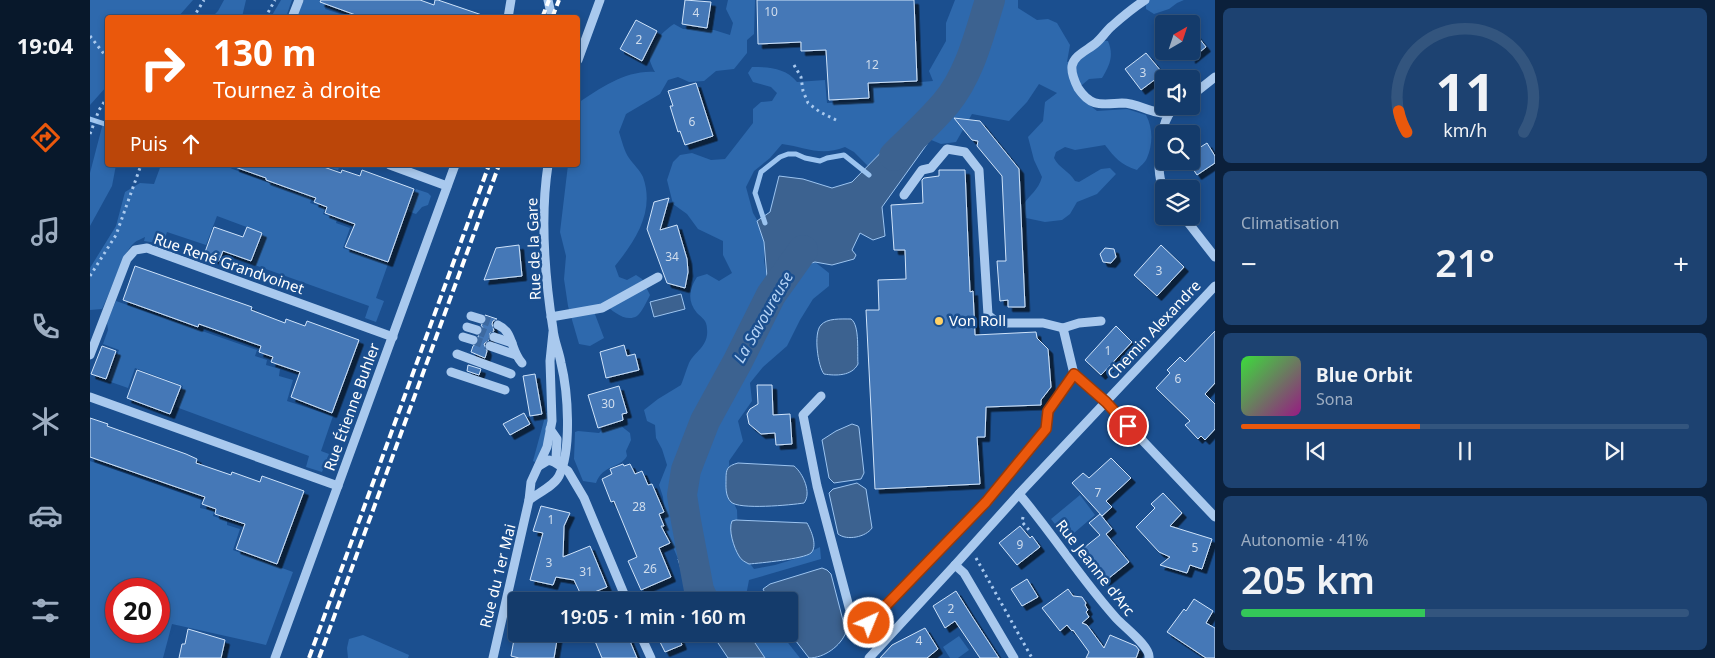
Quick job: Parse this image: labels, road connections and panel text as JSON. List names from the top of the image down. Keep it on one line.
{"streets":{"street":["Rue de la Gare","Rue René Grandvoinet","Chemin Alexandre","Rue Étienne Buhler","Rue Jeanne d'Arc","Rue du 1er Mai"]},"crossings":[["Rue de la Gare","Rue du 1er Mai"],["Rue René Grandvoinet","Rue Étienne Buhler"],["Chemin Alexandre","Rue Jeanne d'Arc"]],"water":["La Savoureuse"],"places":["Von Roll"],"house_numbers":["10","4","2","12","3","6","34","3","1","6","30","7","28","1","9","5","3","26","31","2","4"],"north":"top right","page":{"tabs":"19:04","turn":["130 m","Tournez à droite"],"then":"Puis","tile":["Climatisation",["Autonomie · 41%","205 km"]],"heat":["−","21°","+"],"song":["Blue Orbit","Sona"],"limit":"20","trip":"19:05 · 1 min · 160 m","gauge":["11","km/h"]}}
